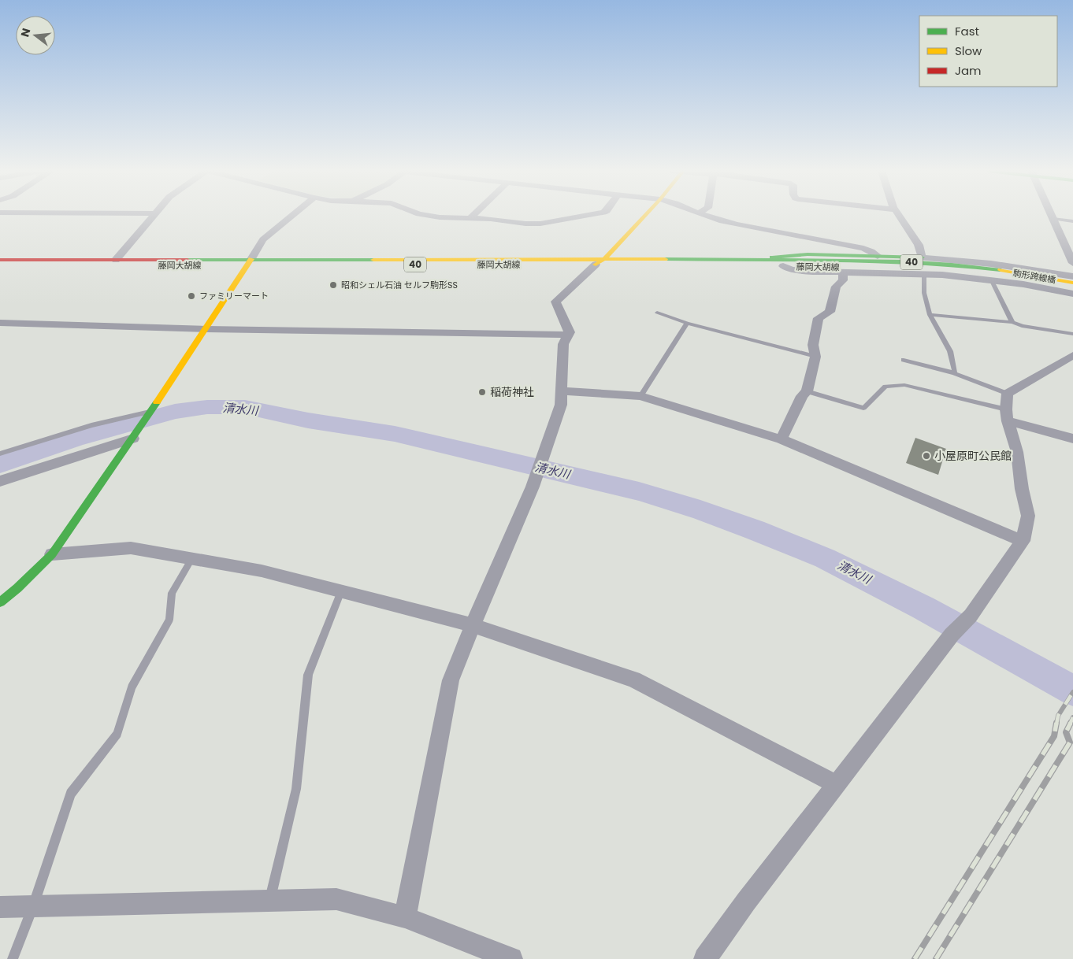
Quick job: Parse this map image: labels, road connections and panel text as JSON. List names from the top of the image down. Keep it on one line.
{"streets":{"main road":["40","藤岡大胡線","駒形跨線橋"]},"crossings":[["藤岡大胡線","駒形跨線橋"]],"water":["清水川"],"places":["昭和シェル石油 セルフ駒形SS","ファミリーマート","稲荷神社","小屋原町公民館"],"legend":["Fast","Slow","Jam"],"north":"left"}
